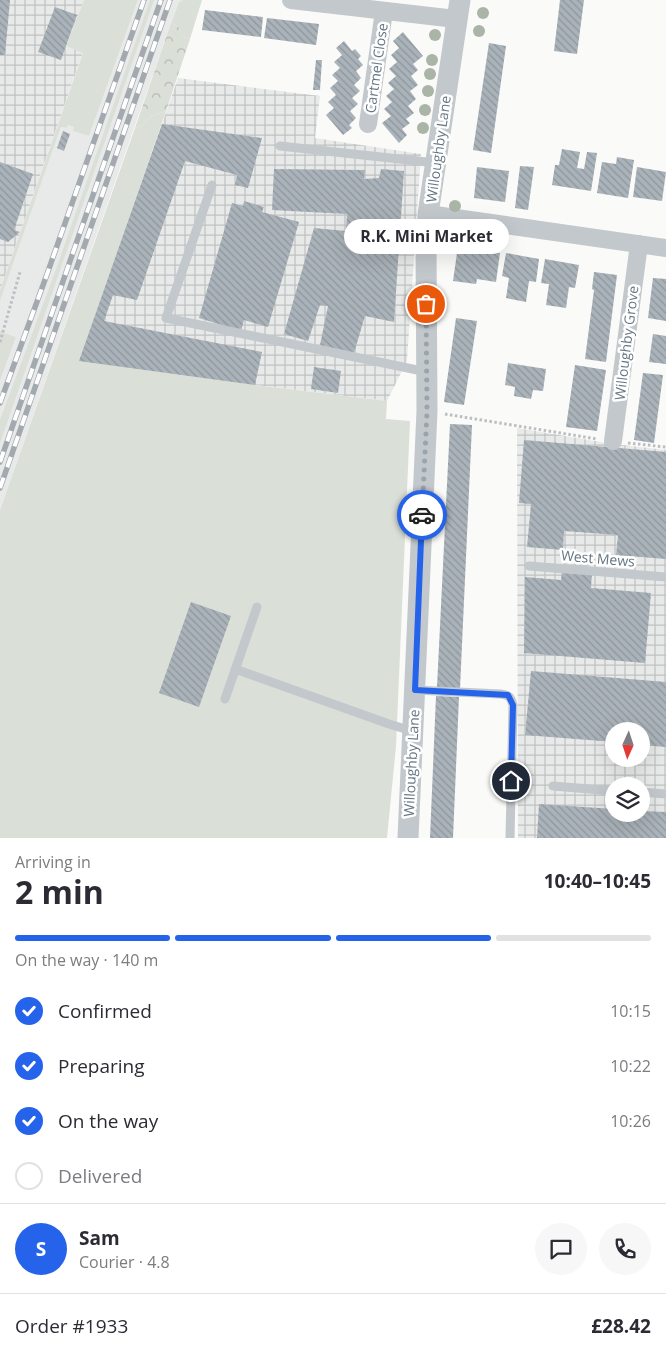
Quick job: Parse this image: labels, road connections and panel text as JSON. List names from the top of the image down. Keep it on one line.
{"streets":{"street":["Cartmel Close","Willoughby Lane","Willoughby Grove"],"lane":["West Mews"]},"places":["R.K. Mini Market"],"north":"bottom","page":{"bubble":"R.K. Mini Market","heading":["2 min","Arriving in","10:40–10:45"],"panel":["Sam","Courier · 4.8","Order #1933","£28.42"],"bar":"On the way · 140 m","list":[["Confirmed","10:15"],["Preparing","10:22"],["On the way","10:26"],"Delivered"],"round":"S"}}
